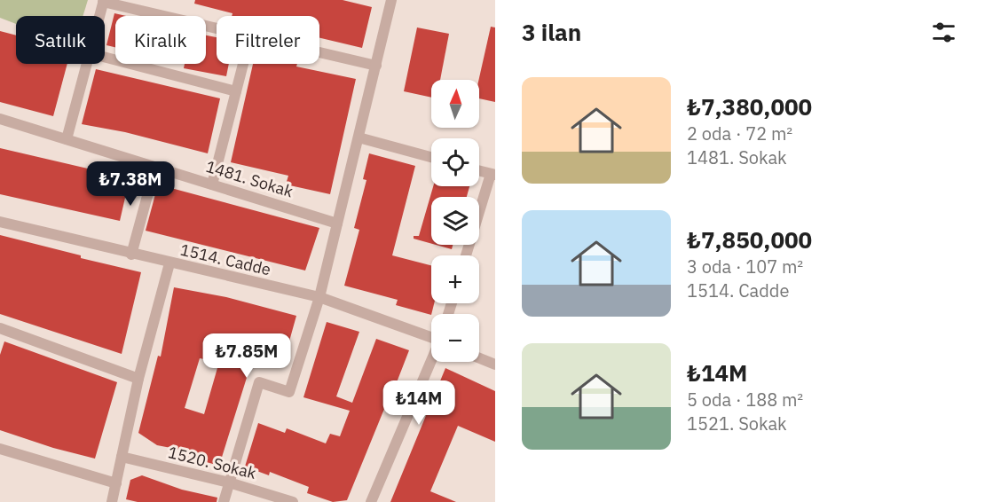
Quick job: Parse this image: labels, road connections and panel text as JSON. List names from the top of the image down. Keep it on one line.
{"streets":{"street":["1481. Sokak","1514. Cadde","1520. Sokak"]},"north":"top","page":{"heading":"3 ilan","chip":["Satılık","Kiralık","Filtreler"],"list":[{"name":"₺7,380,000","note":"2 oda · 72 m² · 1481. Sokak"},{"name":"₺7,850,000","note":"3 oda · 107 m² · 1514. Cadde"},{"name":"₺14M","note":"5 oda · 188 m² · 1521. Sokak"}],"map_buttons":["+","−"],"price":["₺7.38M","₺7.85M","₺14M"]}}
